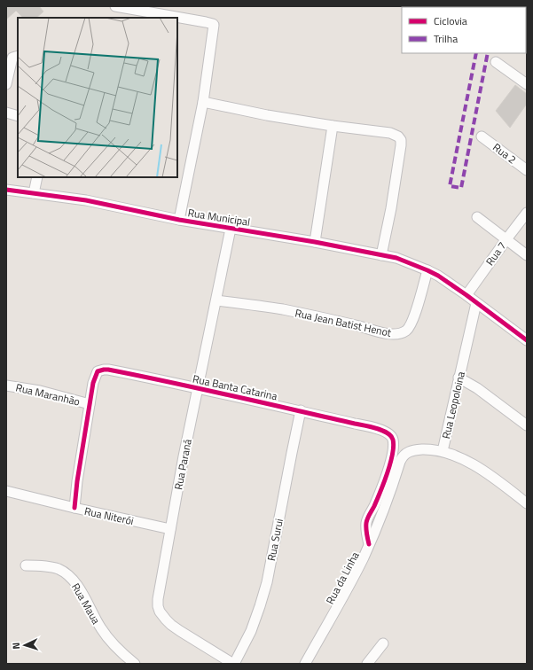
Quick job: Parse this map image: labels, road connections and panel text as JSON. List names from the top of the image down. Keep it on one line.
{"streets":{"street":["Rua 2","Rua Municipal","Rua 7","Rua Jean Batist Henot","Rua Banta Catarina","Rua Maranhão","Rua Leopoloina","Rua Paraná","Rua Niterói","Rua Surui","Rua da Linha","Rua Maua"]},"crossings":[["Rua Municipal","Rua 7"],["Rua Municipal","Rua Jean Batist Henot"],["Rua Municipal","Rua Leopoloina"],["Rua Municipal","Rua Paraná"],["Rua Jean Batist Henot","Rua Paraná"],["Rua Banta Catarina","Rua Maranhão"],["Rua Banta Catarina","Rua Paraná"],["Rua Banta Catarina","Rua Niterói"],["Rua Banta Catarina","Rua Surui"],["Rua Banta Catarina","Rua da Linha"],["Rua Leopoloina","Rua da Linha"],["Rua Paraná","Rua Niterói"],["Rua Paraná","Rua Surui"]],"legend":["Ciclovia","Trilha"],"north":"left"}
